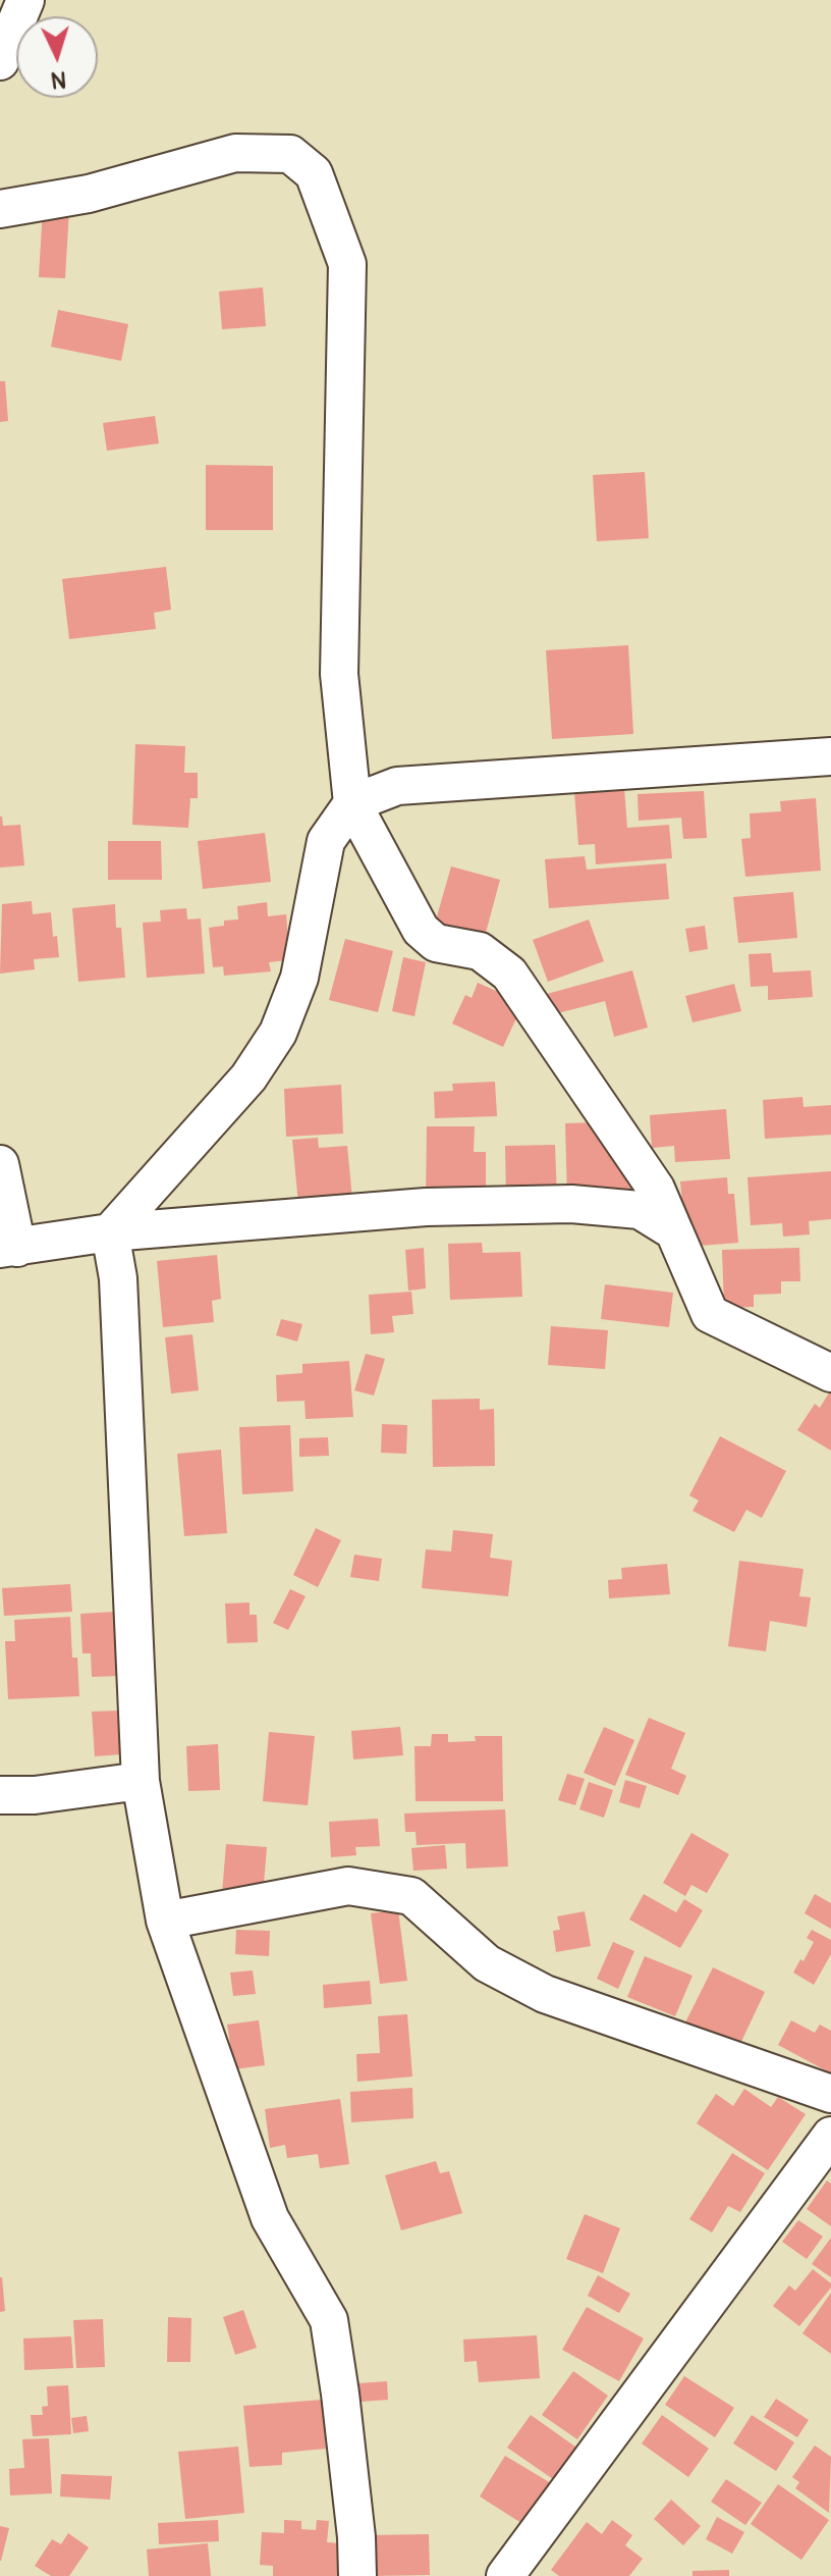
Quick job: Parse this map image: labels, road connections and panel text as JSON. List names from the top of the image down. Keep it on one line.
{"north":"bottom"}
